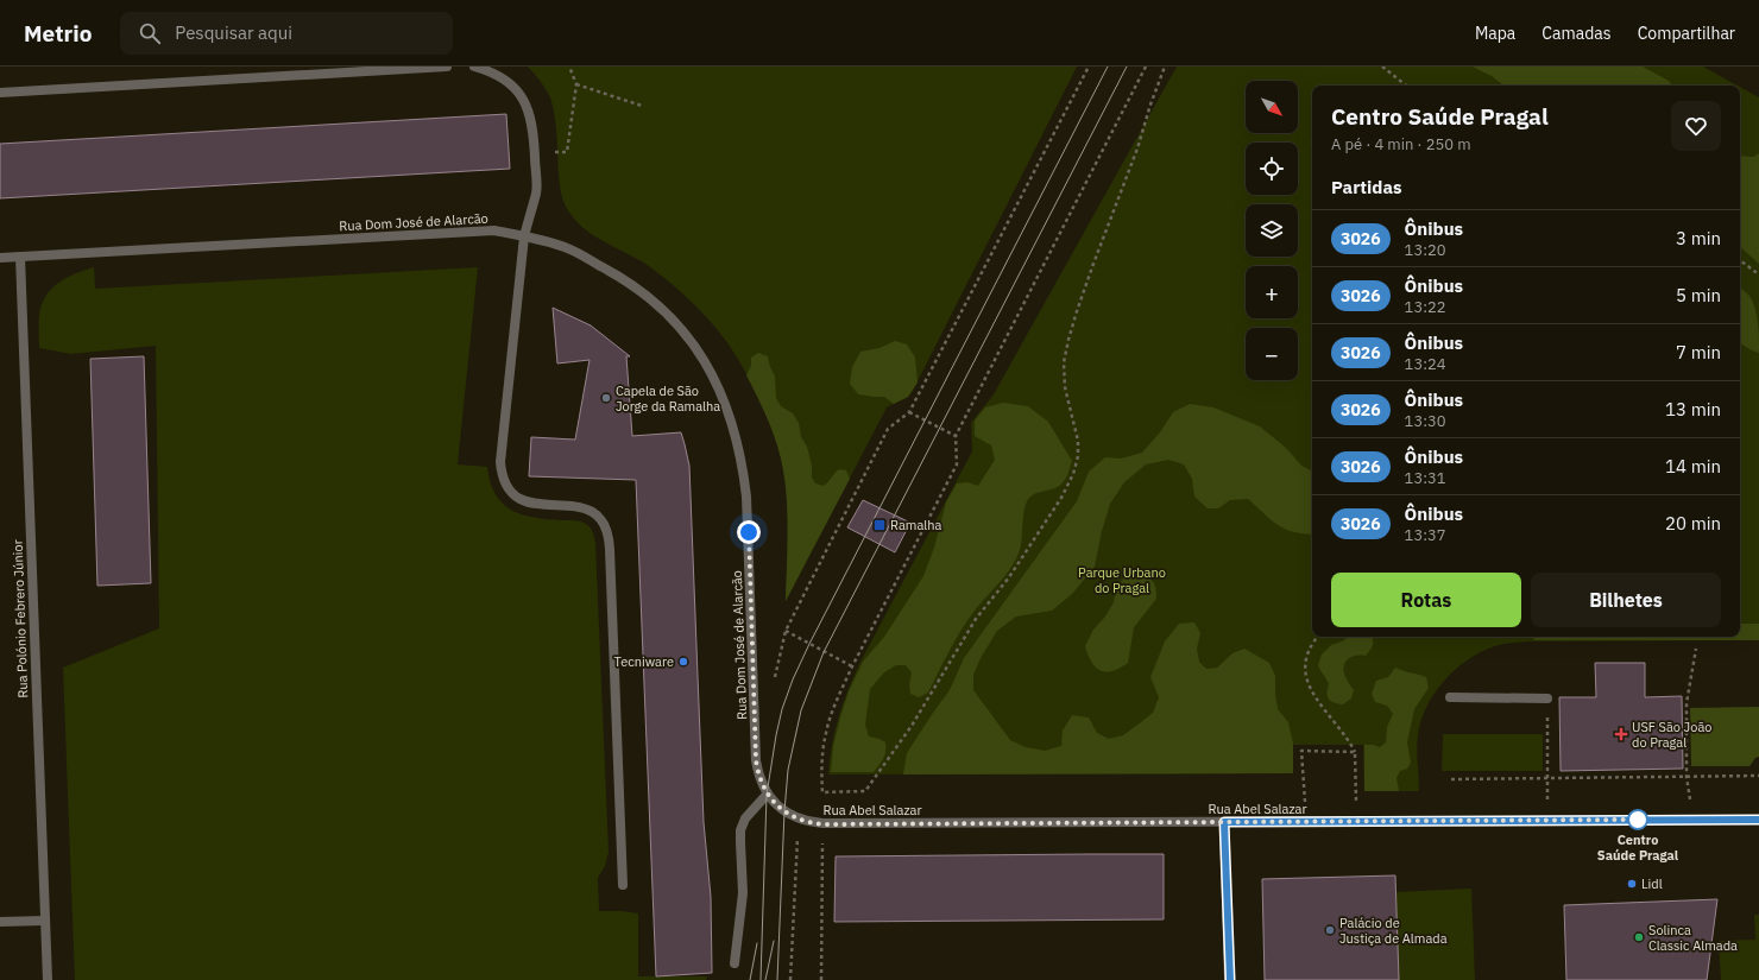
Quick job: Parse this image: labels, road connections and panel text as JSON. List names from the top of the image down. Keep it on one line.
{"streets":{"street":["Rua Dom José de Alarcão","Rua Polónio Febrero Júnior","Rua Abel Salazar"]},"crossings":[["Rua Dom José de Alarcão","Rua Polónio Febrero Júnior"],["Rua Dom José de Alarcão","Rua Abel Salazar"]],"parks":["Parque Urbano do Pragal"],"places":{"other":["Capela de São Jorge da Ramalha","Tecniware","Centro Saúde Pragal","Lidl","Palácio de Justiça de Almada","Solinca Classic Almada"],"transit":["Ramalha"],"health":["USF São João do Pragal"]},"lines":["bus line 3026"],"north":"bottom right","page":{"header":"Metrio","search":"Pesquisar aqui","nav":["Mapa","Camadas","Compartilhar"],"map_buttons":["+","−"],"heading":[["Centro Saúde Pragal","A pé · 4 min · 250 m"],"Partidas"],"list":[{"mark":"3026","name":"Ônibus","note":"13:20","value":"3 min"},{"mark":"3026","name":"Ônibus","note":"13:22","value":"5 min"},{"mark":"3026","name":"Ônibus","note":"13:24","value":"7 min"},{"mark":"3026","name":"Ônibus","note":"13:30","value":"13 min"},{"mark":"3026","name":"Ônibus","note":"13:31","value":"14 min"},{"mark":"3026","name":"Ônibus","note":"13:37","value":"20 min"}],"buttons":["Rotas","Bilhetes"]}}
